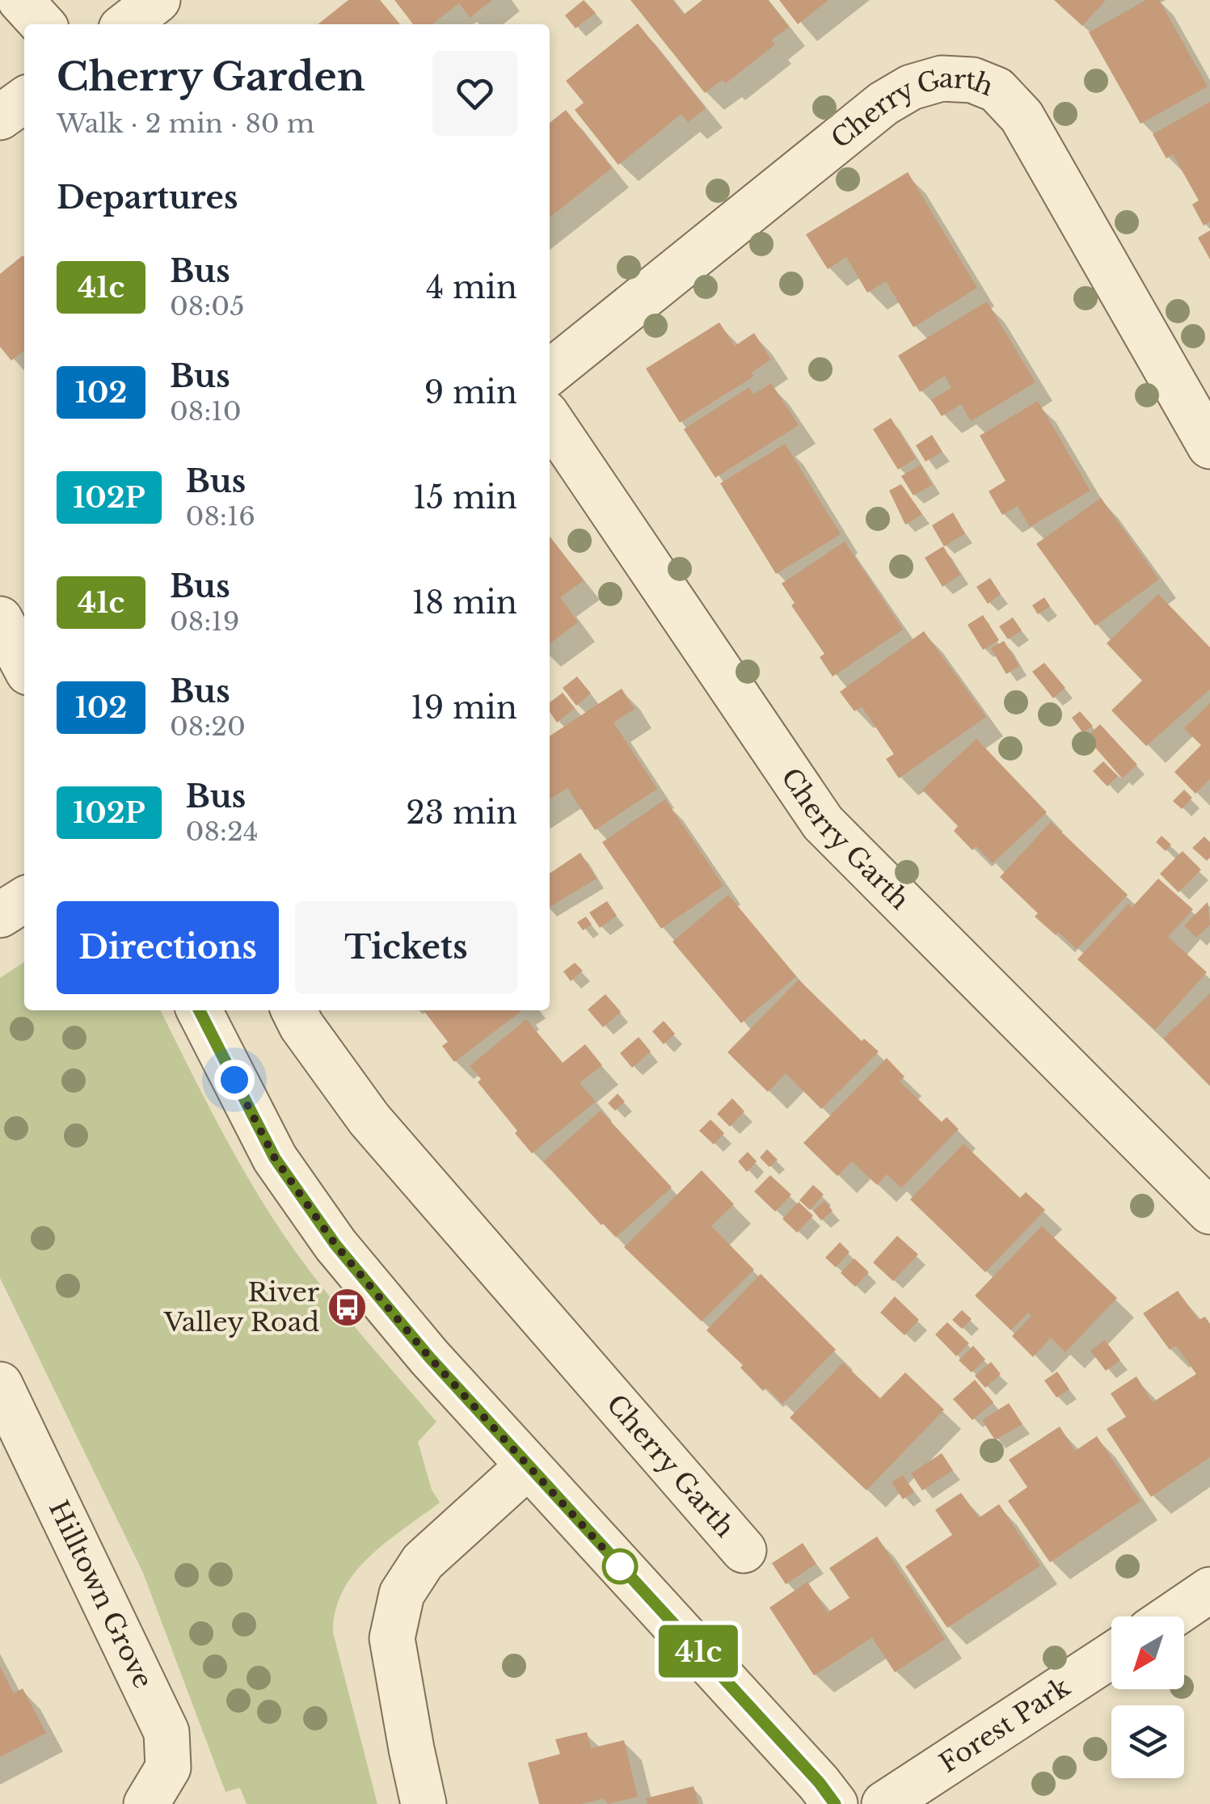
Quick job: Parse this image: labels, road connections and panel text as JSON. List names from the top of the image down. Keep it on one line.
{"streets":{"street":["Cherry Garth","Hilltown Grove","Forest Park"]},"places":{"bus stop":["River Valley Road"]},"lines":["bus line 41c"],"north":"bottom left","page":{"on_map":"41c","heading":[["Cherry Garden","Walk · 2 min · 80 m"],"Departures"],"list":[{"mark":"41c","name":"Bus","note":"08:05","value":"4 min"},{"mark":"102","name":"Bus","note":"08:10","value":"9 min"},{"mark":"102P","name":"Bus","note":"08:16","value":"15 min"},{"mark":"41c","name":"Bus","note":"08:19","value":"18 min"},{"mark":"102","name":"Bus","note":"08:20","value":"19 min"},{"mark":"102P","name":"Bus","note":"08:24","value":"23 min"}],"buttons":["Directions","Tickets"]}}
